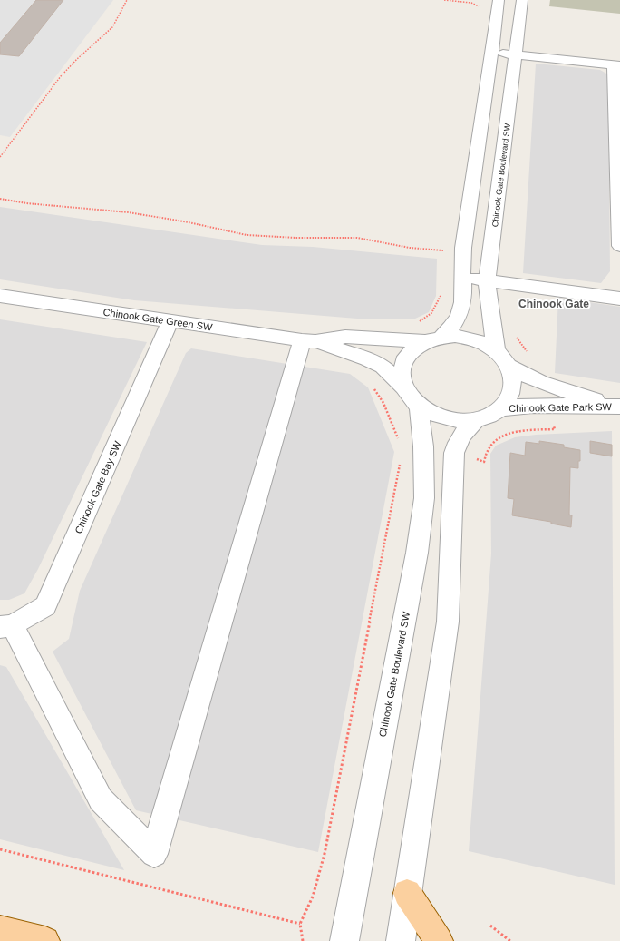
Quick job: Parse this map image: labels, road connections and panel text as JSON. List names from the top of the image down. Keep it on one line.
{"streets":{"street":["Chinook Gate Boulevard SW","Chinook Gate Green SW","Chinook Gate Park SW","Chinook Gate Bay SW"]},"crossings":[["Chinook Gate Boulevard SW","Chinook Gate Green SW"],["Chinook Gate Boulevard SW","Chinook Gate Park SW"],["Chinook Gate Green SW","Chinook Gate Park SW"],["Chinook Gate Green SW","Chinook Gate Bay SW"]],"districts":["Chinook Gate"]}
